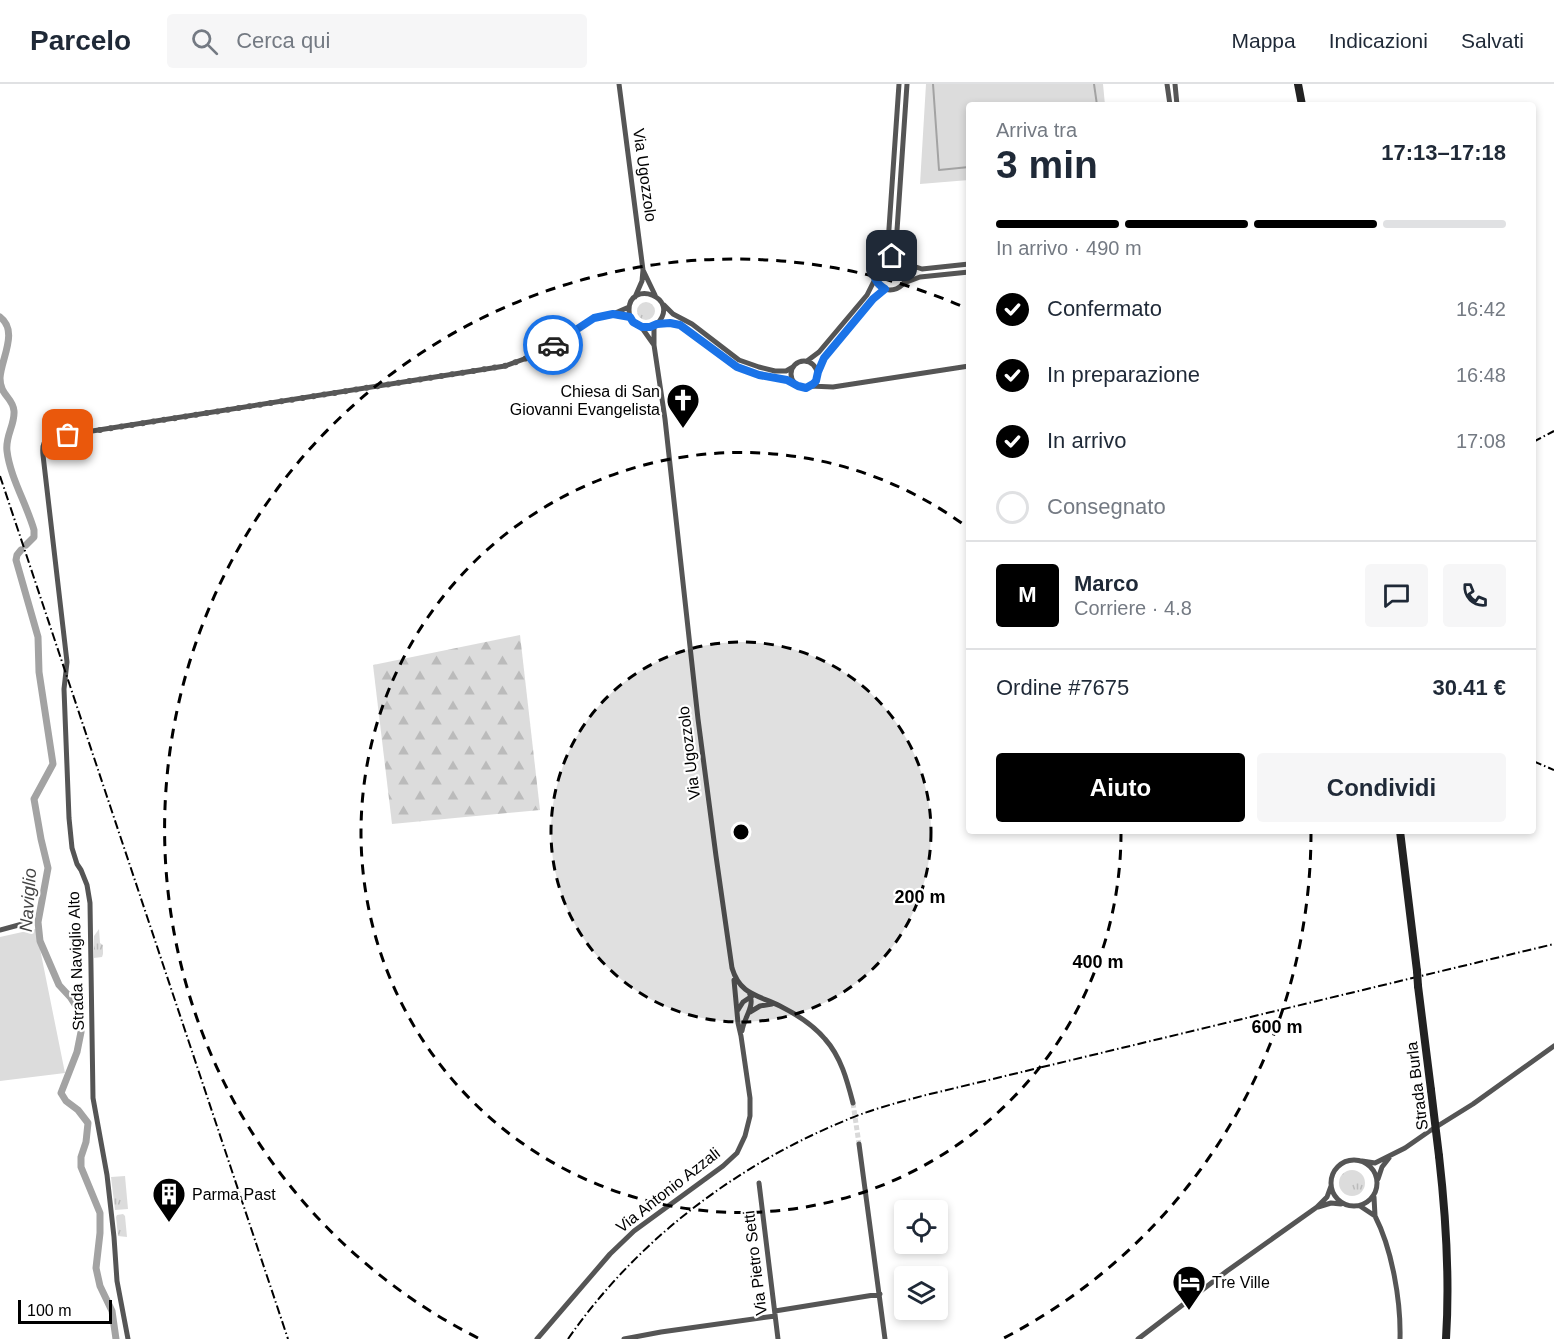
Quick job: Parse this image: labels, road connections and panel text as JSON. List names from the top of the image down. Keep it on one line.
{"streets":{"main road":["Strada Burla"],"street":["Via Ugozzolo","Strada Naviglio Alto","Via Antonio Azzali","Via Pietro Setti"]},"crossings":[["Via Ugozzolo","Via Antonio Azzali"]],"water":["Naviglio"],"places":{"church":["Chiesa di San Giovanni Evangelista"],"building":["Parma Past"],"hotel":["Tre Ville"]},"scale_bar":"100 m","page":{"header":"Parcelo","search":"Cerca qui","nav":["Mappa","Indicazioni","Salvati"],"heading":["3 min","Arriva tra","17:13–17:18"],"panel":["Marco","Corriere · 4.8","Ordine #7675","30.41 €"],"bar":"In arrivo · 490 m","list":[["Confermato","16:42"],["In preparazione","16:48"],["In arrivo","17:08"],"Consegnato"],"round":"M","buttons":["Aiuto","Condividi"],"scale":"100 m"},"rings":["200 m","400 m","600 m"]}
